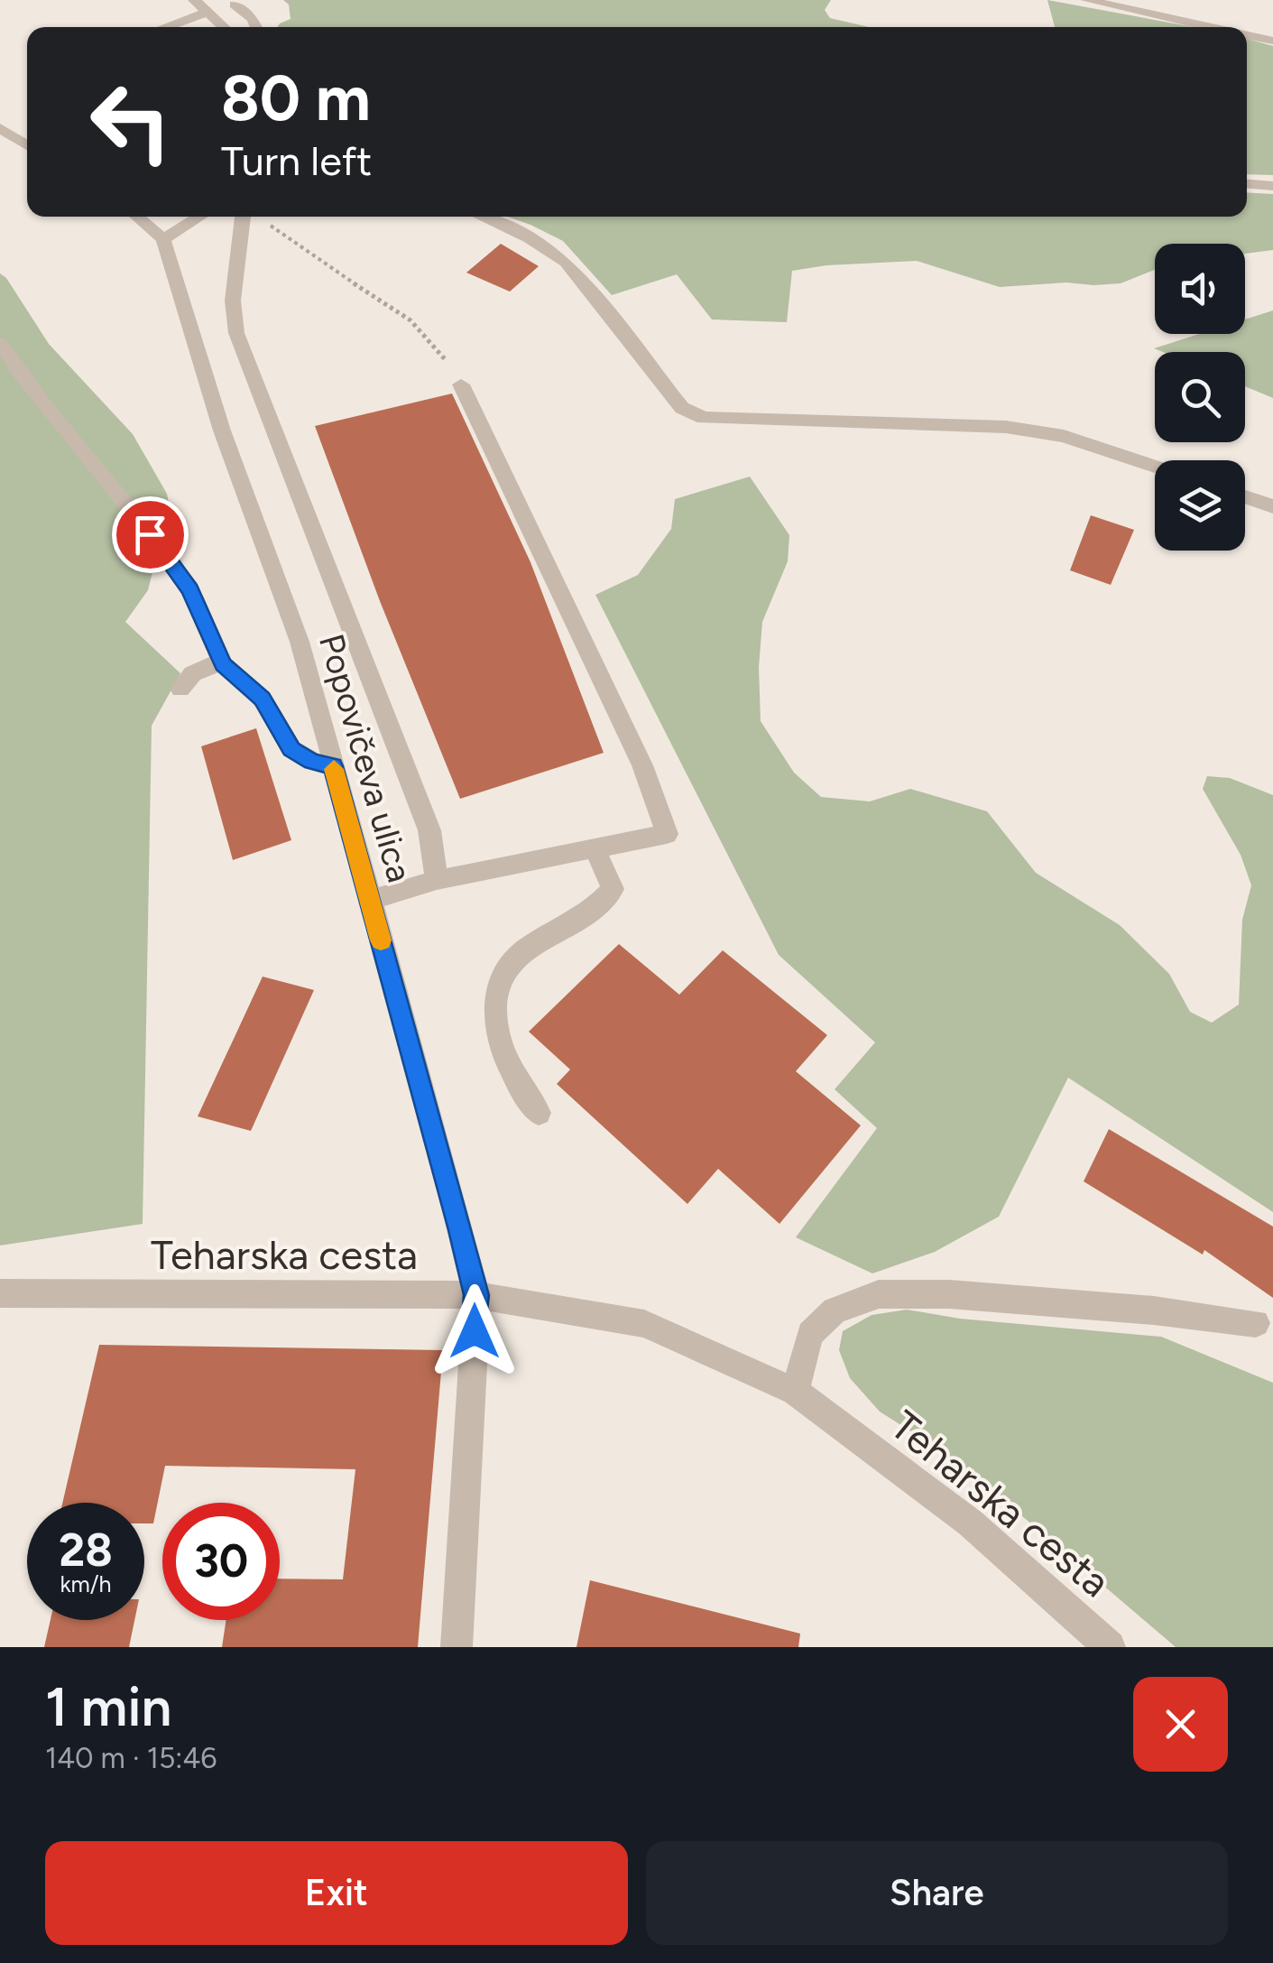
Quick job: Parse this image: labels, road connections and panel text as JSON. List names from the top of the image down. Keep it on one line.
{"streets":{"street":["Popovičeva ulica","Teharska cesta"]},"crossings":[["Popovičeva ulica","Teharska cesta"]],"page":{"turn":["80 m","Turn left"],"speed":"28 km/h","limit":"30","heading":["1 min","140 m · 15:46"],"buttons":["Exit","Share"]}}
